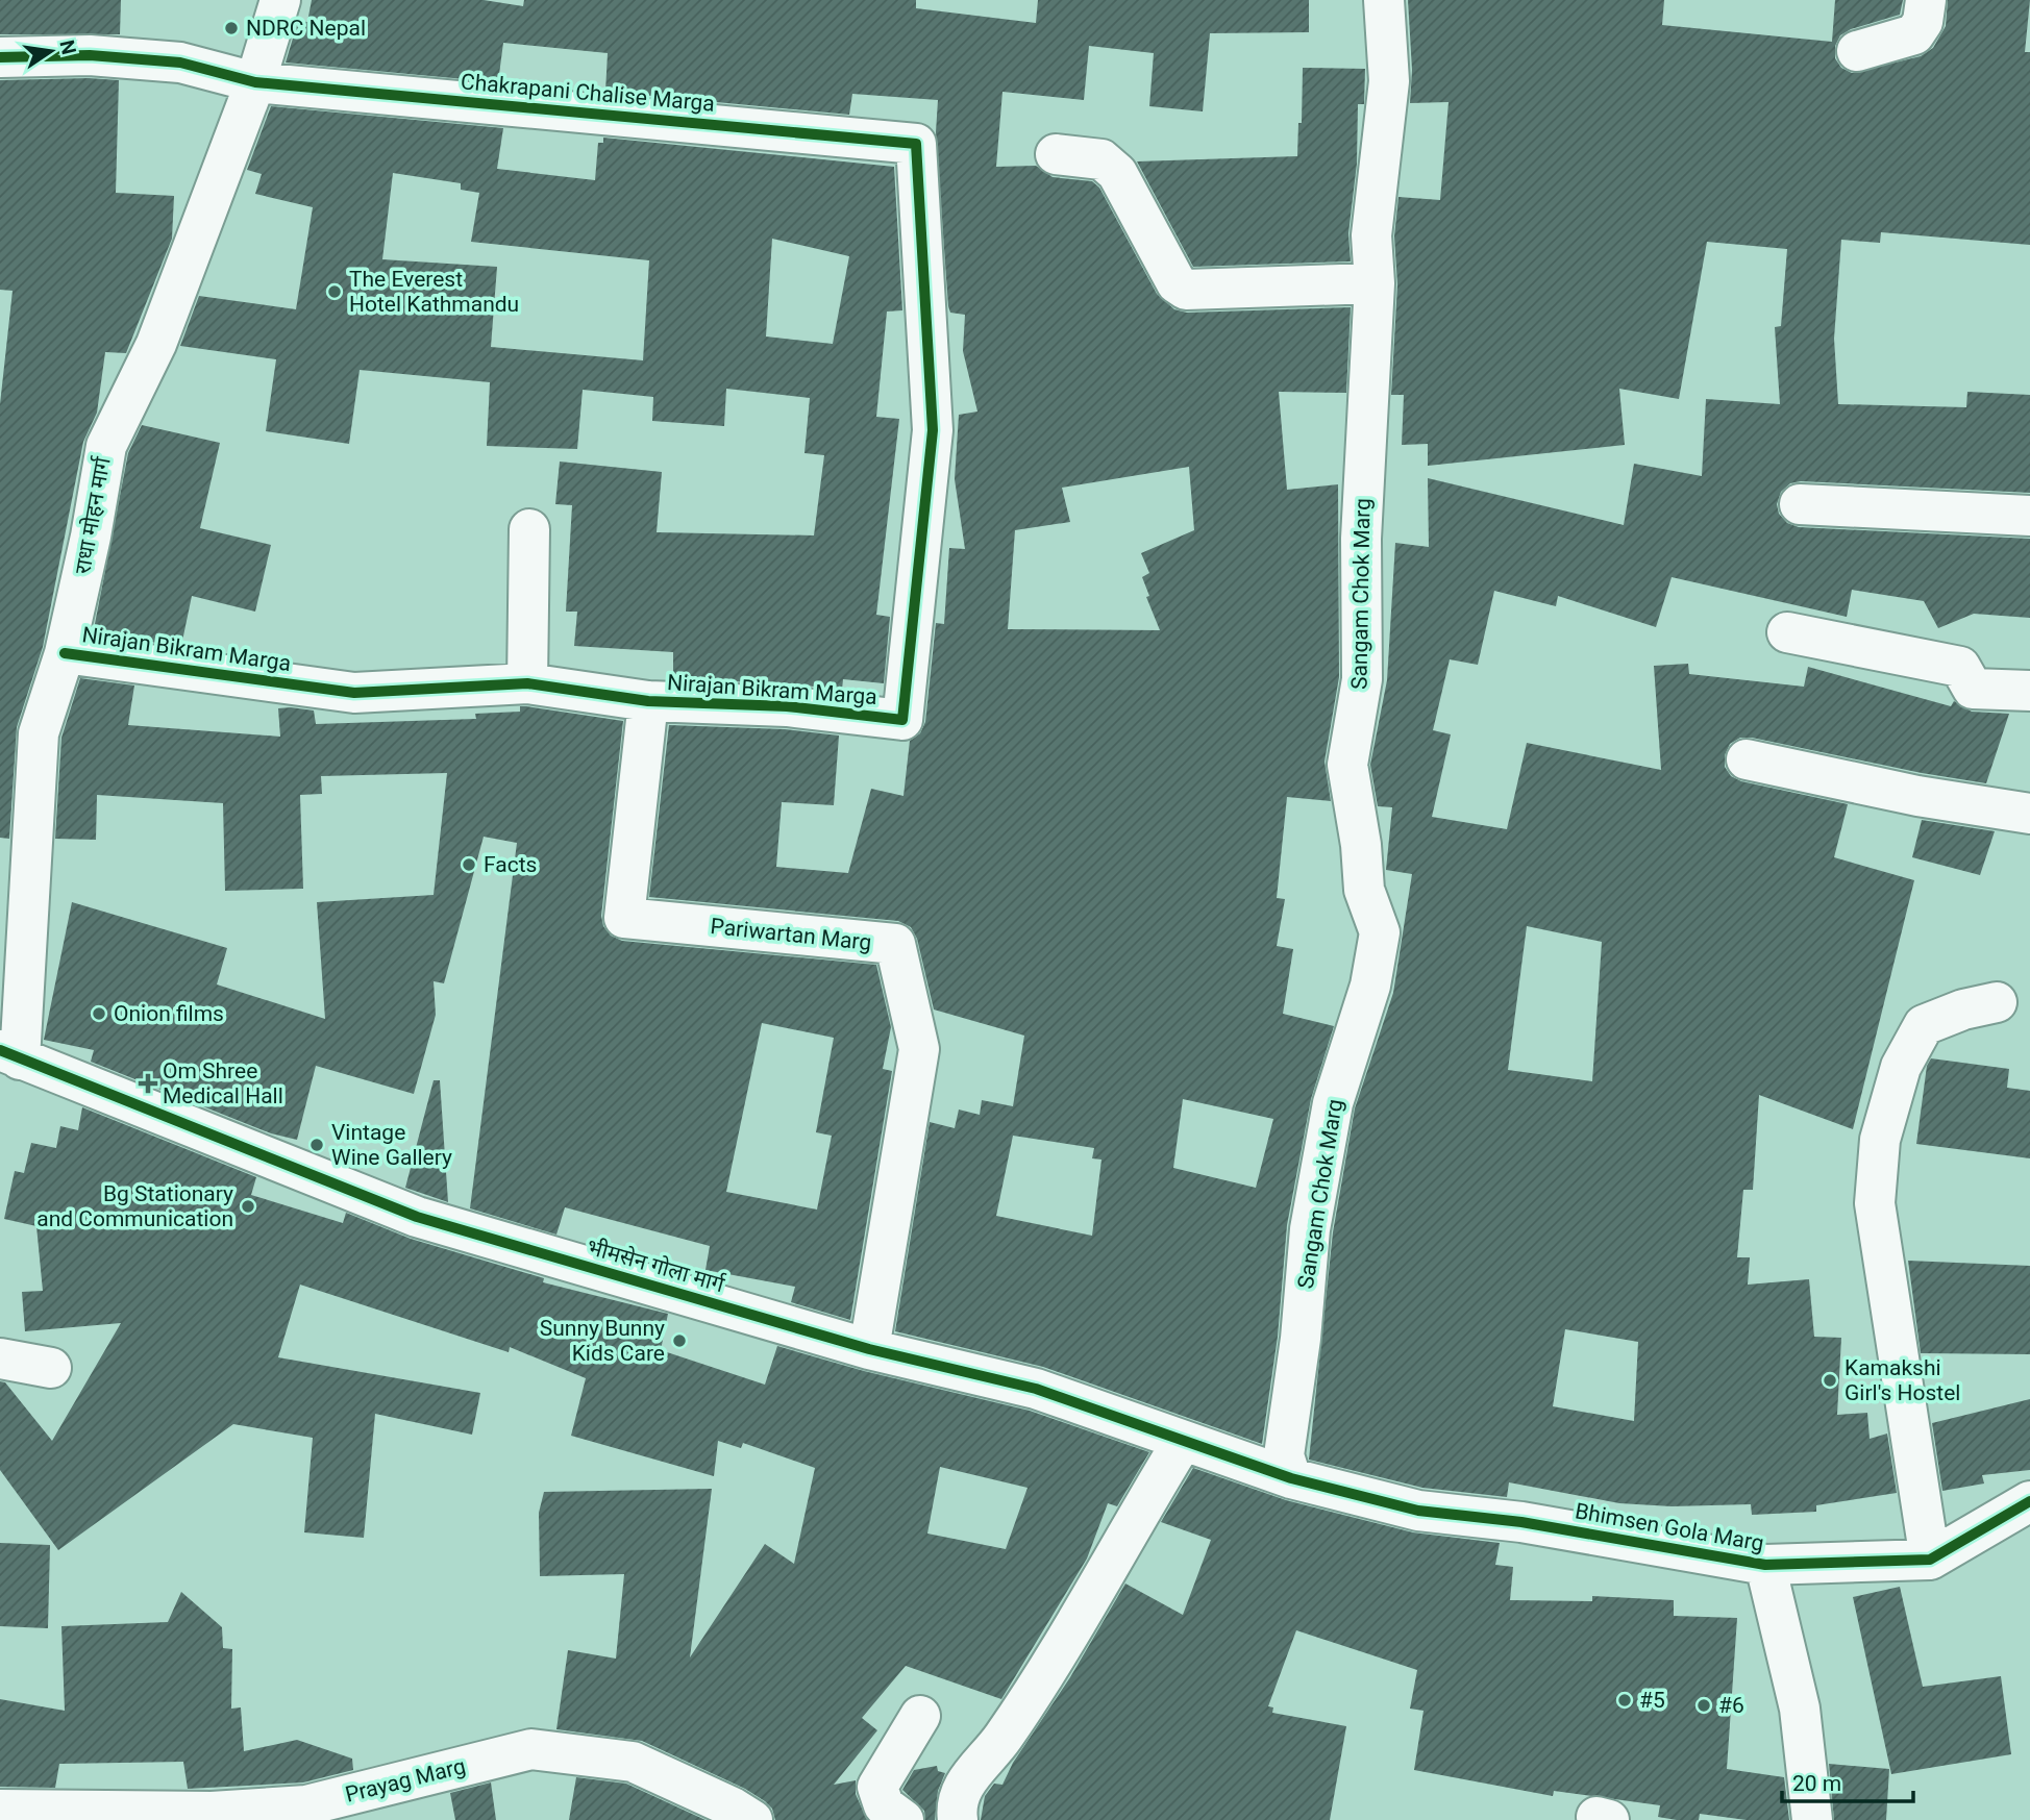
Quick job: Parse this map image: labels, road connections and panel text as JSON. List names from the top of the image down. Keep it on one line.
{"streets":{"street":["Chakrapani Chalise Marga","राधा मोहन मार्ग","Sangam Chok Marg","Nirajan Bikram Marga","Pariwartan Marg","भीमसेन गोला मार्ग","Bhimsen Gola Marg","Prayag Marg"]},"crossings":[["Chakrapani Chalise Marga","राधा मोहन मार्ग"],["Chakrapani Chalise Marga","Nirajan Bikram Marga"],["राधा मोहन मार्ग","Nirajan Bikram Marga"],["राधा मोहन मार्ग","भीमसेन गोला मार्ग"],["Sangam Chok Marg","भीमसेन गोला मार्ग"],["Sangam Chok Marg","Bhimsen Gola Marg"],["Nirajan Bikram Marga","Pariwartan Marg"],["Pariwartan Marg","भीमसेन गोला मार्ग"],["भीमसेन गोला मार्ग","Bhimsen Gola Marg"]],"places":{"other":["NDRC Nepal","The Everest Hotel Kathmandu","Facts","Onion films","Vintage Wine Gallery","Bg Stationary and Communication","Sunny Bunny Kids Care","Kamakshi Girl's Hostel","#5","#6"],"health":["Om Shree Medical Hall"]},"scale_bar":"20 m","north":"right"}
